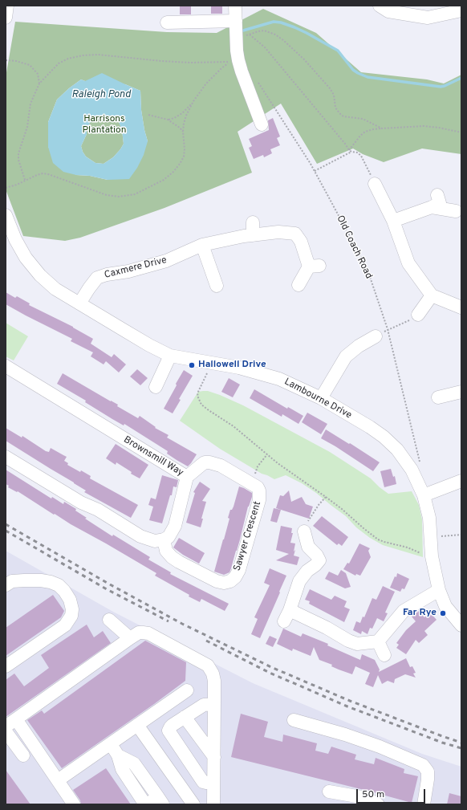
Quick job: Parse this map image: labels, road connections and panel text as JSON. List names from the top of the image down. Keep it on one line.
{"streets":{"street":["Caxmere Drive","Lambourne Drive","Brownsmill Way","Sawyer Crescent"],"path":["Old Coach Road"]},"crossings":[["Old Coach Road","Lambourne Drive"],["Caxmere Drive","Lambourne Drive"],["Brownsmill Way","Sawyer Crescent"]],"water":["Raleigh Pond"],"parks":["Harrisons Plantation"],"places":["Hallowell Drive","Far Rye"],"scale_bar":"50 m"}
